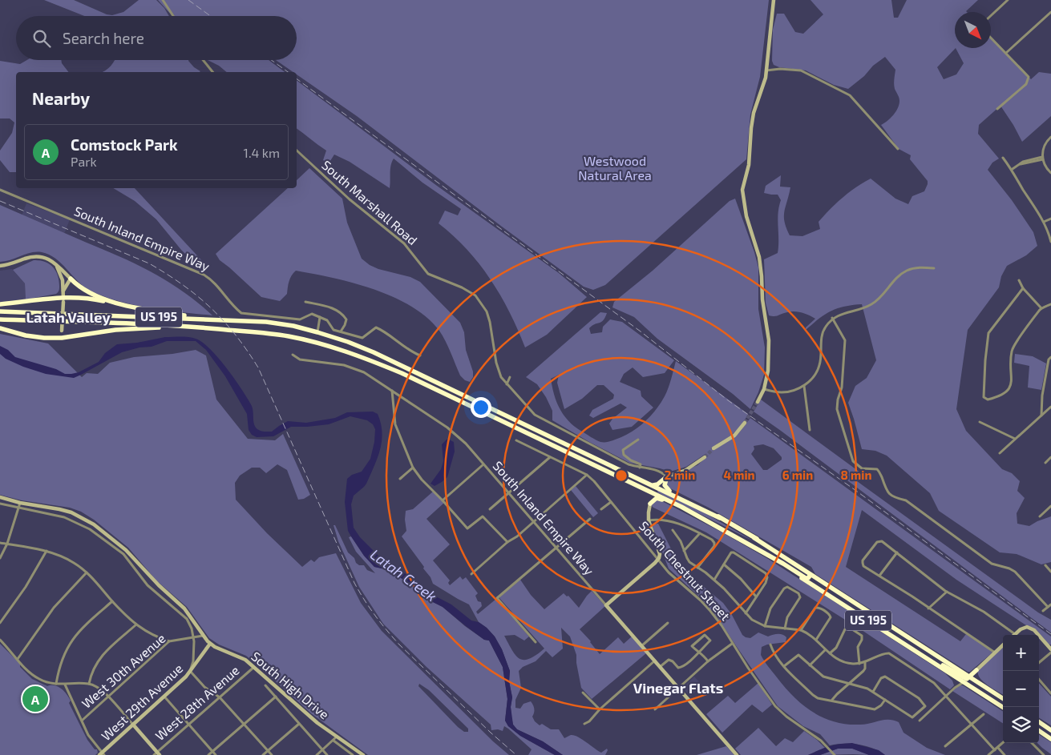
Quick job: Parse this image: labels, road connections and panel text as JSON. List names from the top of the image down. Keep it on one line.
{"streets":{"highway":["US 195"],"street":["South Marshall Road","South Inland Empire Way","South Chestnut Street","West 30th Avenue","South High Drive","West 29th Avenue","West 28th Avenue"]},"crossings":[["West 30th Avenue","South High Drive"],["South High Drive","West 29th Avenue"],["South High Drive","West 28th Avenue"]],"districts":["Latah Valley","Vinegar Flats"],"water":["Latah Creek"],"parks":["Westwood Natural Area"],"north":"bottom right","page":{"search":"Search here","heading":"Nearby","list":[{"mark":"A","name":"Comstock Park","note":"Park","value":"1.4 km"}],"map_buttons":["+","−"],"pins":"A"},"rings":["2 min","4 min","6 min","8 min"]}
